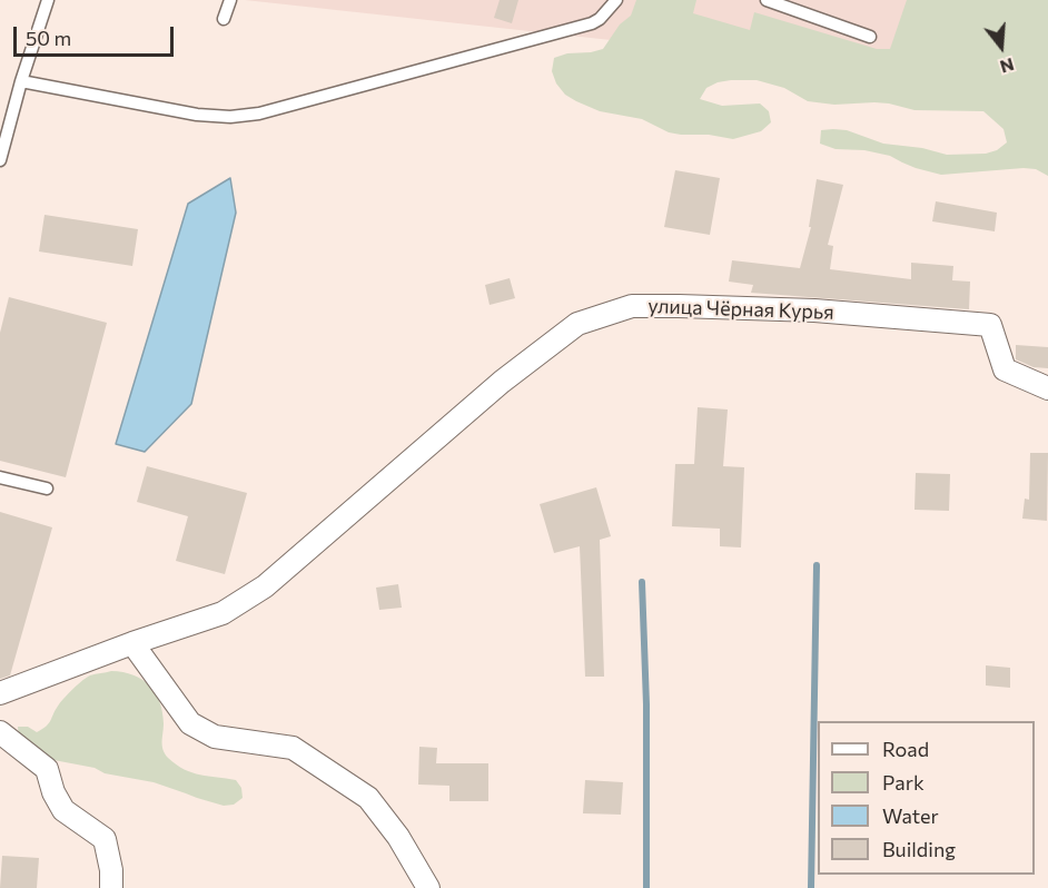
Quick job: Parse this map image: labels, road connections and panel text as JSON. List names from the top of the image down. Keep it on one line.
{"streets":{"street":["улица Чёрная Курья"]},"legend":["Road","Park","Water","Building"],"scale_bar":"50 m","north":"bottom"}
